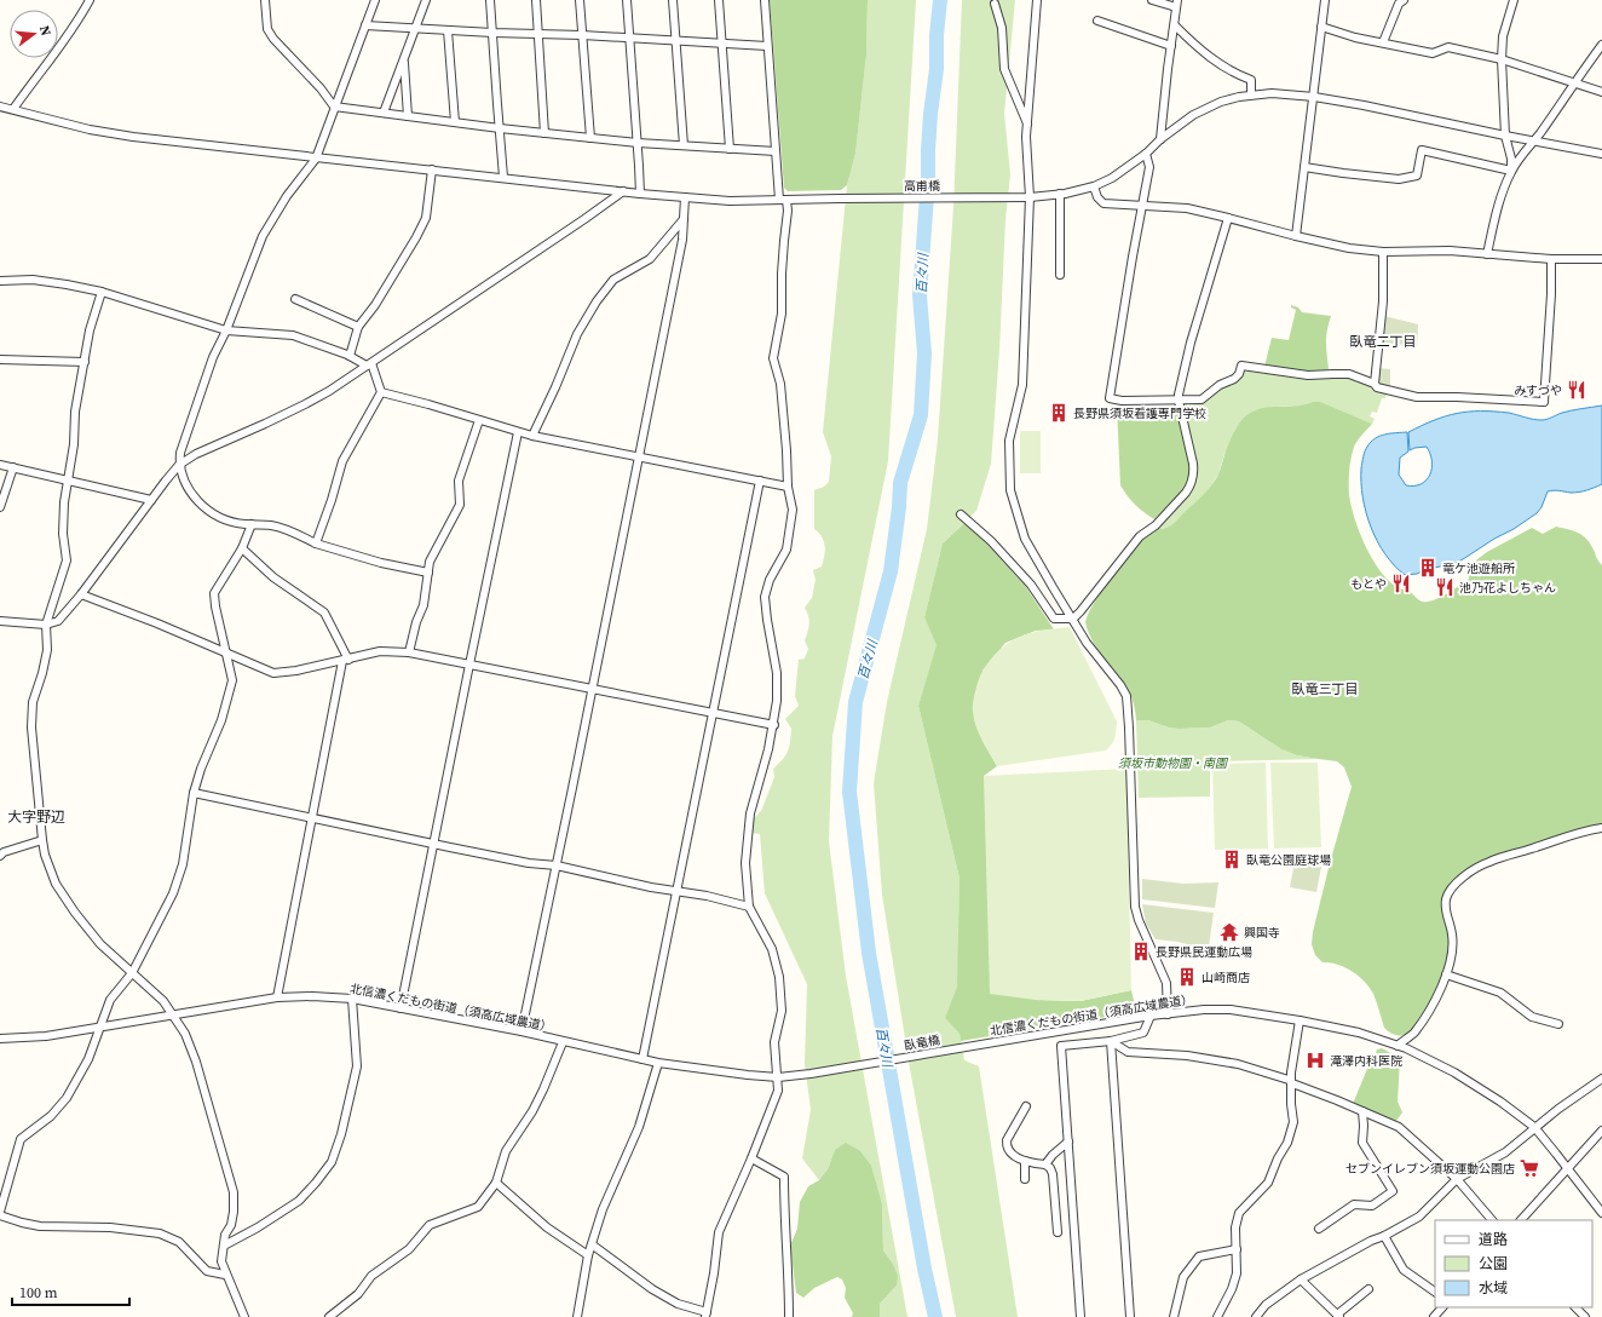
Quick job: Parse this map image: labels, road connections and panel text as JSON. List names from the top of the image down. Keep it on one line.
{"streets":{"street":["高甫橋","北信濃くだもの街道（須高広域農道）","臥竜橋"]},"crossings":[["北信濃くだもの街道（須高広域農道）","臥竜橋"]],"districts":["臥竜二丁目","臥竜三丁目","大字野辺"],"water":["百々川"],"parks":["須坂市動物園・南園"],"places":{"restaurant":["みすづや","もとや","池乃花よしちゃん"],"building":["長野県須坂看護専門学校","竜ケ池遊船所","臥竜公園庭球場","長野県民運動広場","山崎商店"],"temple":["興国寺"],"hospital":["滝澤内科医院"],"supermarket":["セブンイレブン須坂運動公園店"]},"legend":["道路","公園","水域"],"scale_bar":"100 m","north":"right"}
